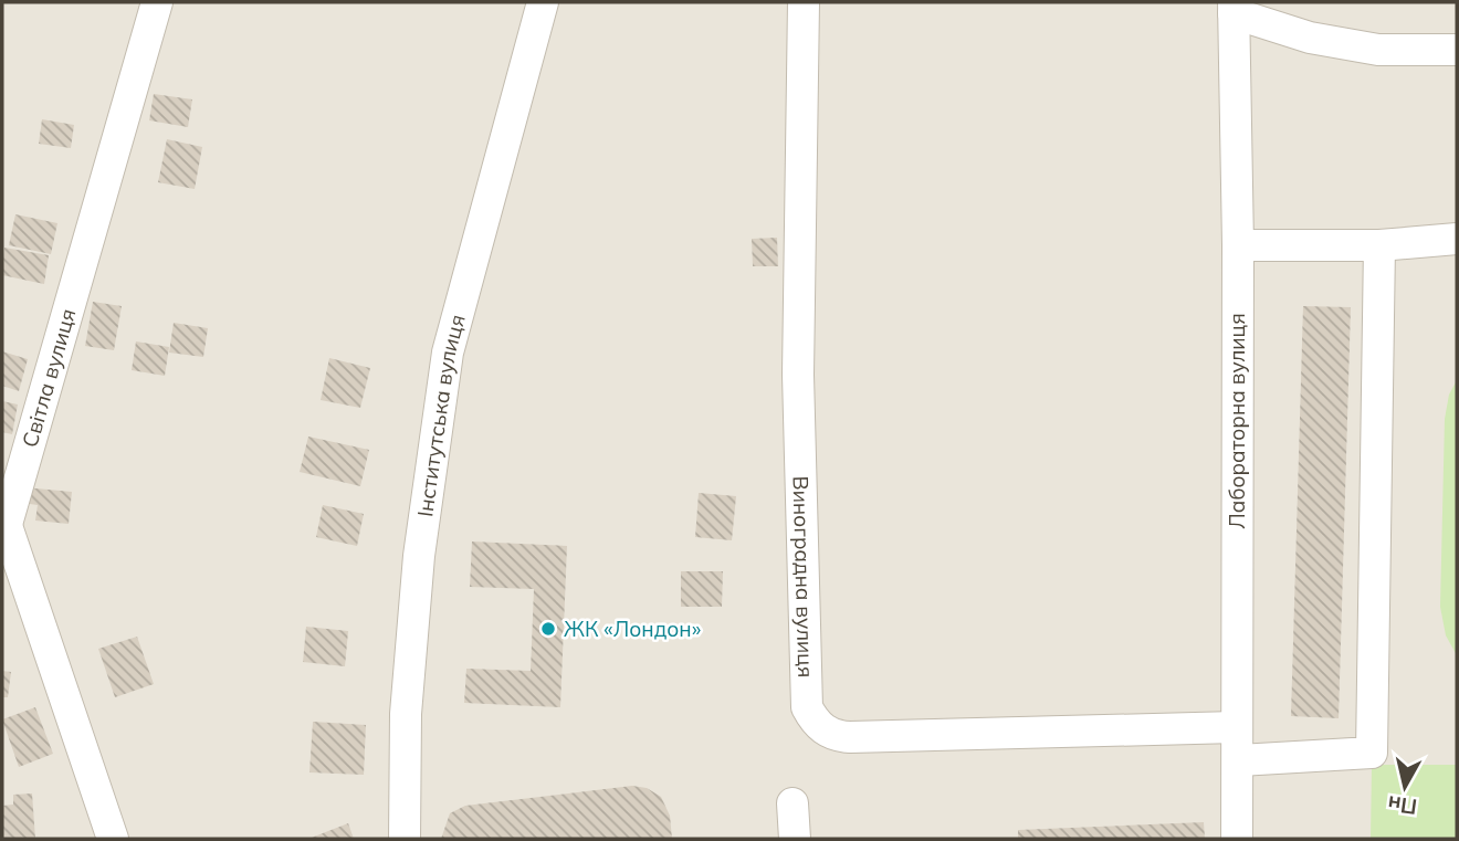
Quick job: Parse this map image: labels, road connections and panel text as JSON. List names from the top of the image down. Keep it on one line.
{"streets":{"street":["Світла вулиця","Інститутська вулиця","Лабораторна вулиця","Виноградна вулиця"]},"crossings":[["Лабораторна вулиця","Виноградна вулиця"]],"places":["ЖК «Лондон»"],"north":"bottom"}
